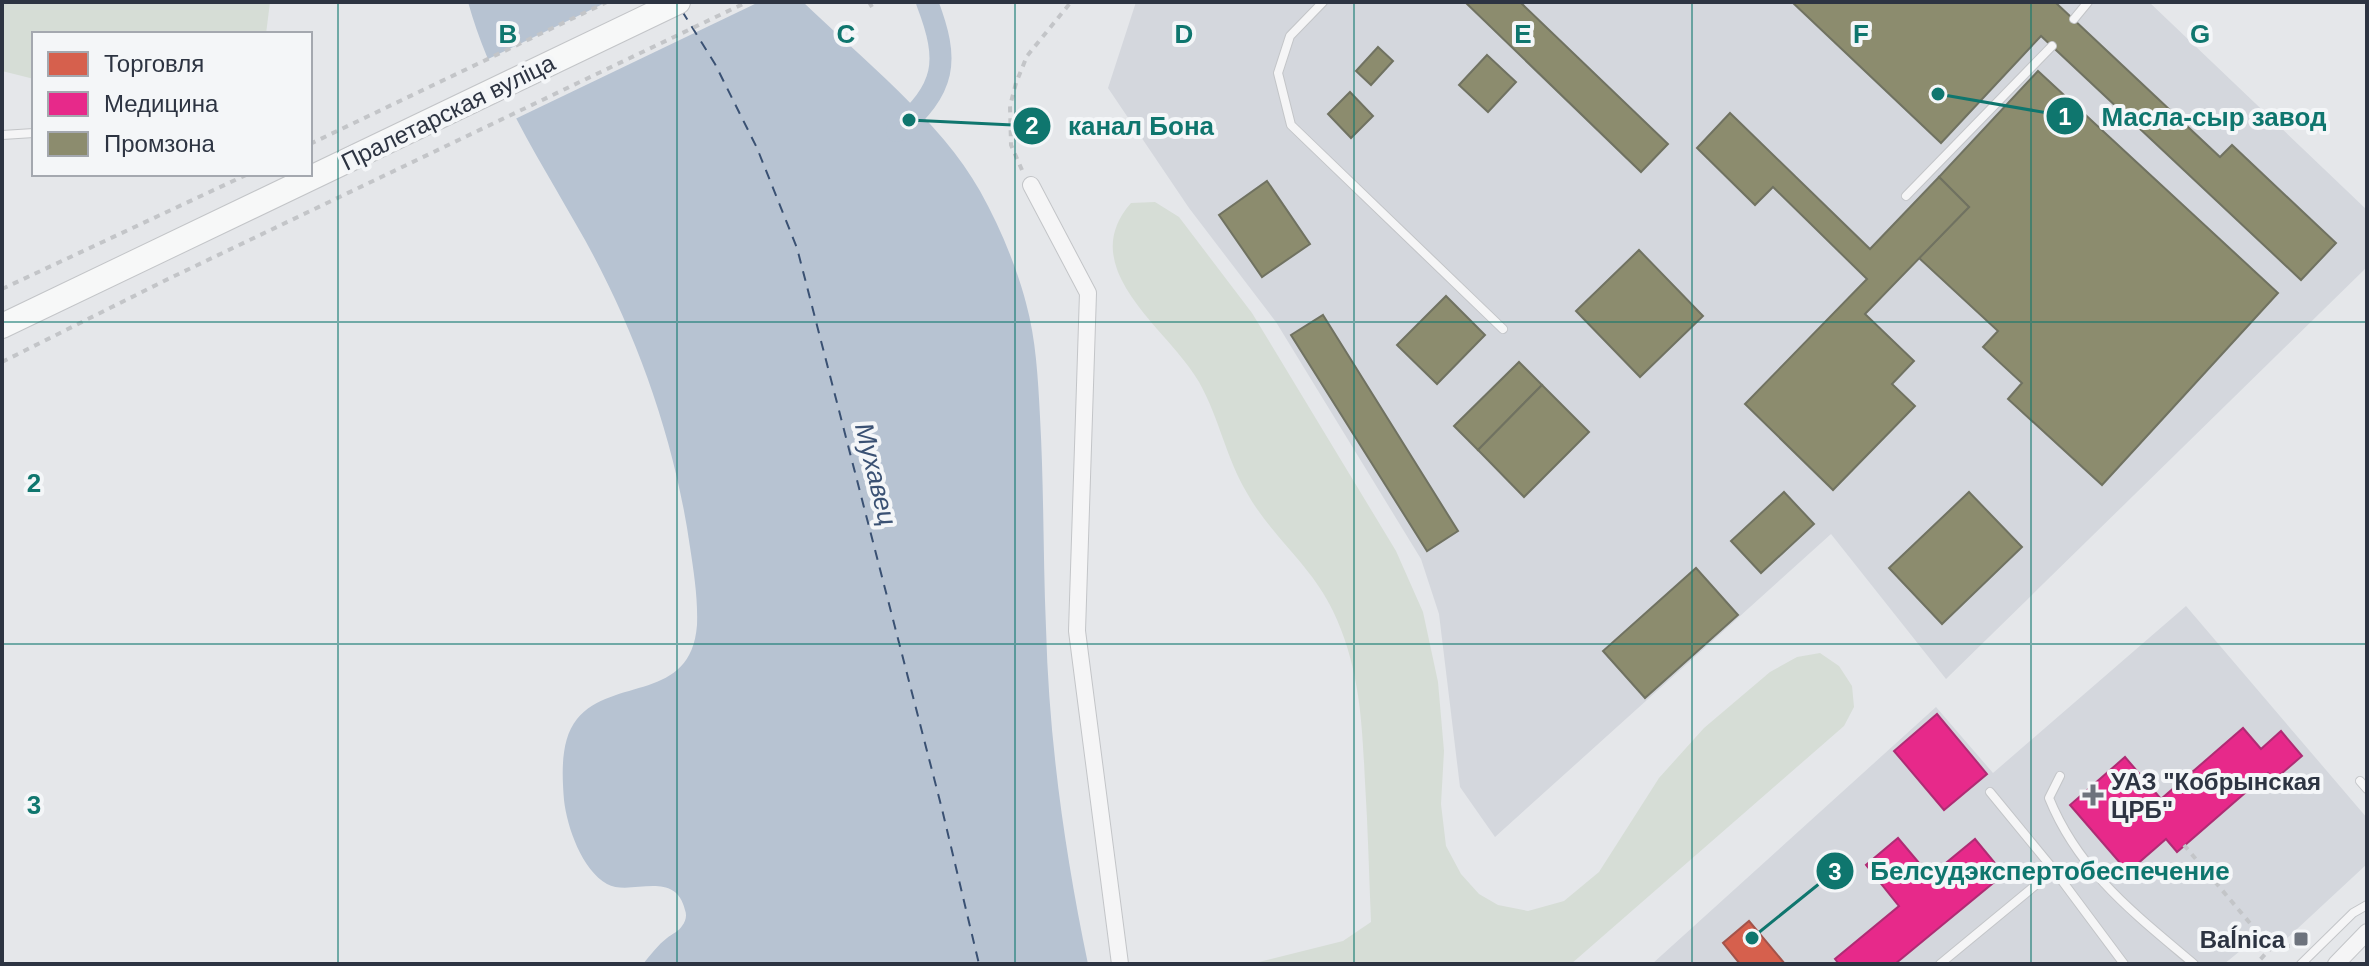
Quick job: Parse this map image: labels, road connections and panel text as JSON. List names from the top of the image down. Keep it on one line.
{"streets":{"main road":["Пралетарская вуліца"]},"water":["Мухавец"],"places":{"other":["Масла-сыр завод","канал Бона","Белсудэкспертобеспечение"],"health":["УАЗ \"Кобрынская ЦРБ\""],"transit":["Baĺnica"]},"legend":["Торговля","Медицина","Промзона"],"grid":{"columns":["B","C","D","E","F","G"],"rows":["2","3"]}}
